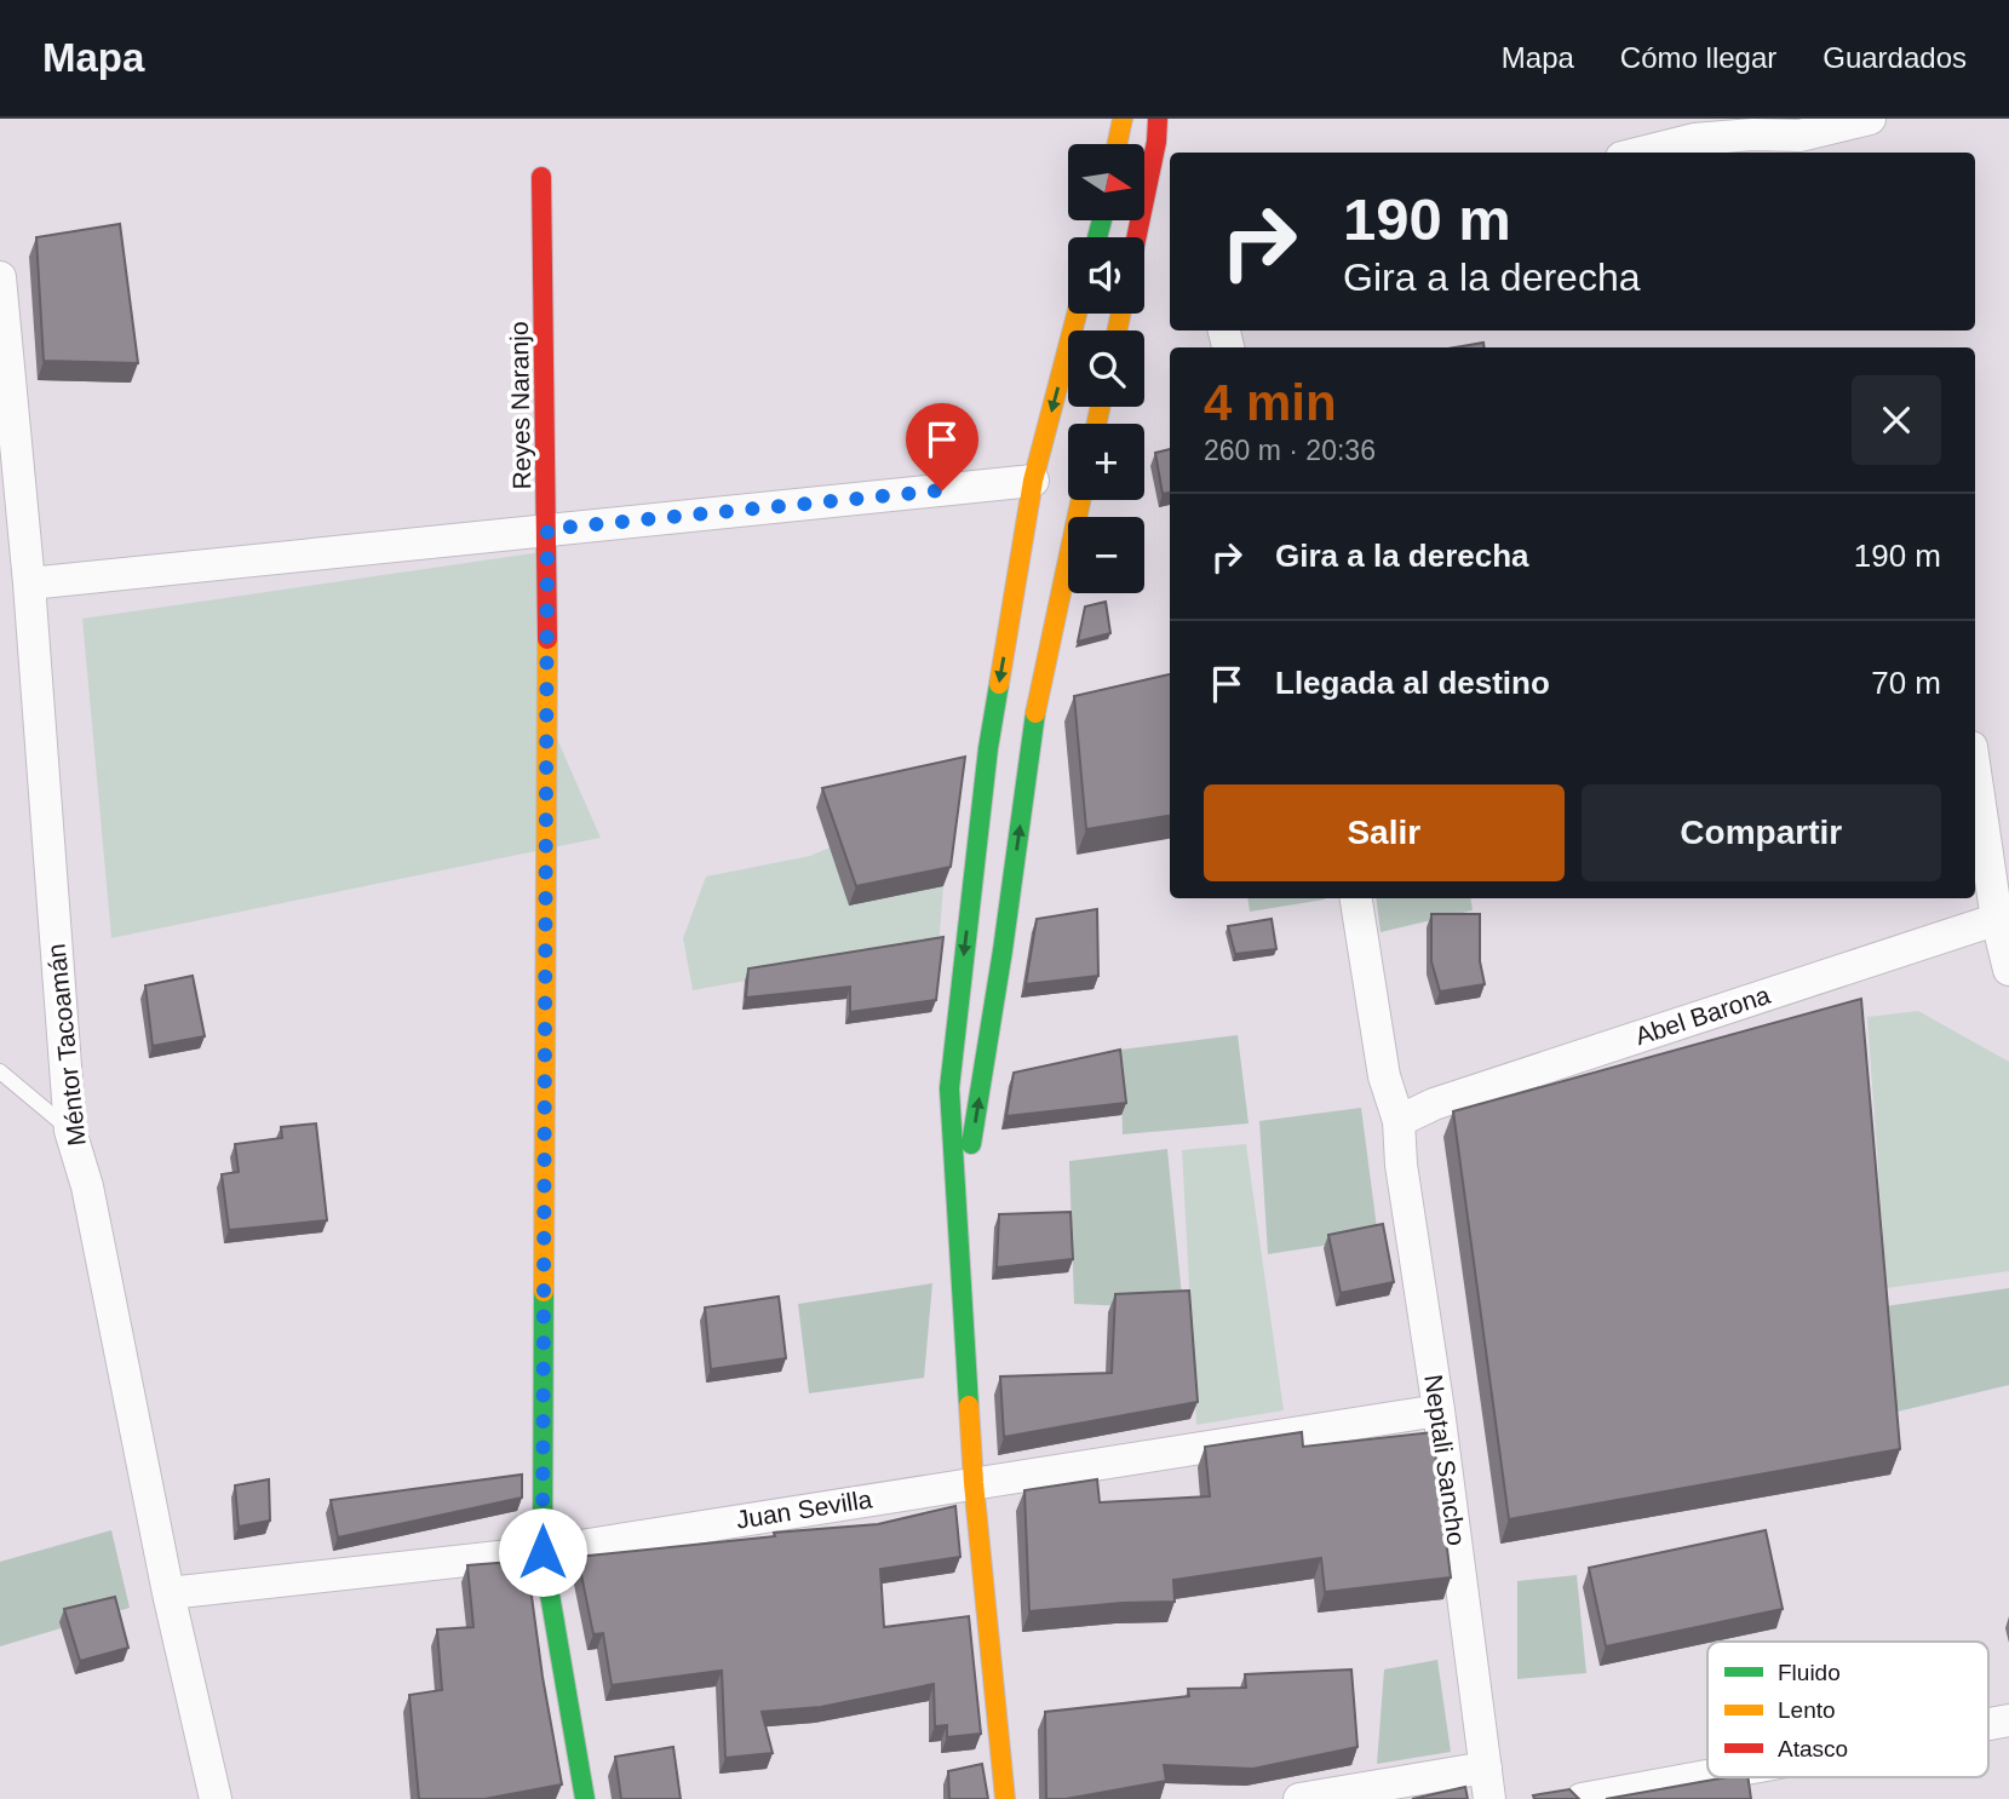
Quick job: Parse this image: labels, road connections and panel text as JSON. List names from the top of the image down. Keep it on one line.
{"streets":{"street":["Reyes Naranjo","Abel Barona","Méntor Tacoamán","Neptali Sancho","Juan Sevilla"]},"crossings":[["Reyes Naranjo","Juan Sevilla"],["Abel Barona","Neptali Sancho"],["Méntor Tacoamán","Juan Sevilla"],["Neptali Sancho","Juan Sevilla"]],"legend":["Fluido","Lento","Atasco"],"north":"right","page":{"header":"Mapa","nav":["Mapa","Cómo llegar","Guardados"],"map_buttons":["+","−"],"turn":["190 m","Gira a la derecha"],"heading":["4 min","260 m · 20:36"],"list":[{"name":"Gira a la derecha","value":"190 m"},{"name":"Llegada al destino","value":"70 m"}],"buttons":["Salir","Compartir"]}}
